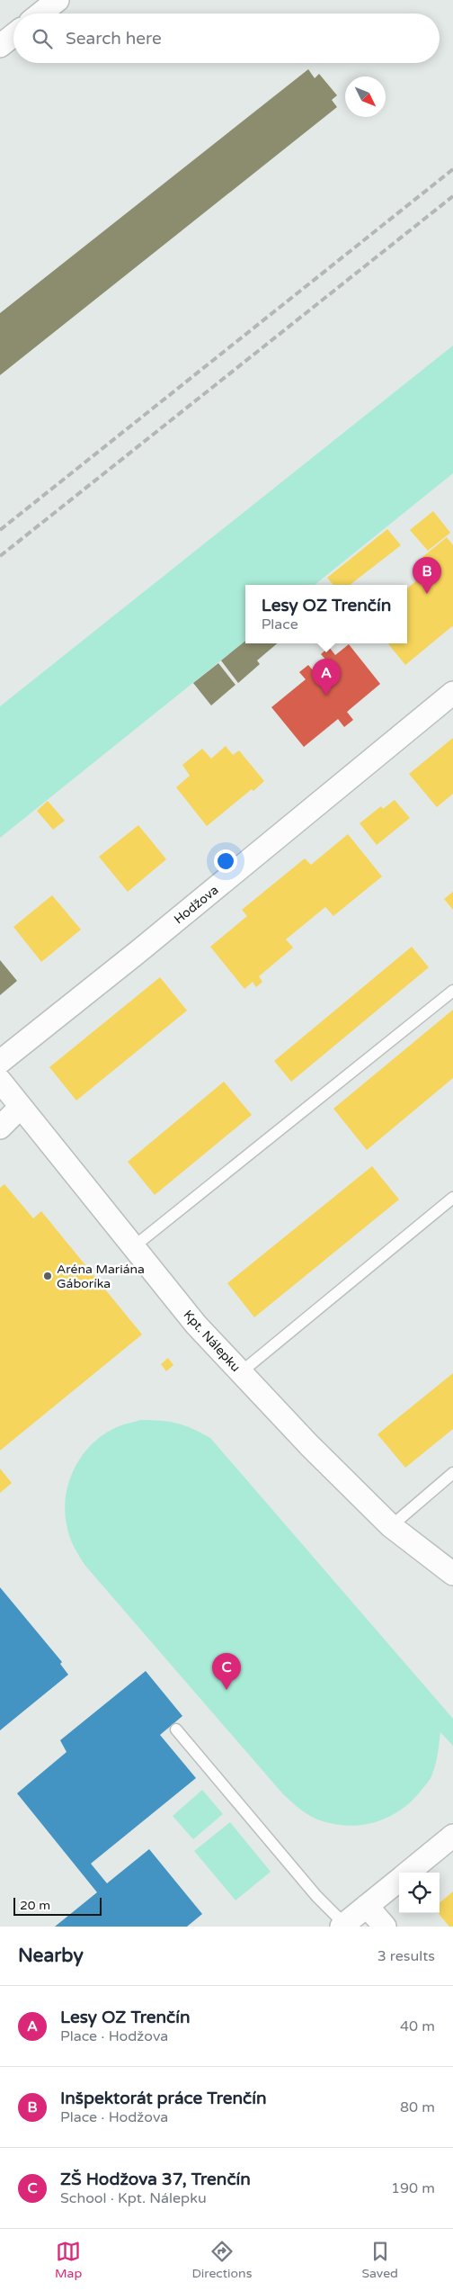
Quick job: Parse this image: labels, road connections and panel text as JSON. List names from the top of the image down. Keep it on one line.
{"streets":{"street":["Hodžova","Kpt. Nálepku"]},"places":["Aréna Mariána Gáboríka"],"scale_bar":"20 m","north":"bottom right","page":{"search":"Search here","pins":["B","A","C"],"popup":["Lesy OZ Trenčín","Place"],"scale":"20 m","heading":["Nearby","3 results"],"list":[{"mark":"A","name":"Lesy OZ Trenčín","note":"Place · Hodžova","value":"40 m"},{"mark":"B","name":"Inšpektorát práce Trenčín","note":"Place · Hodžova","value":"80 m"},{"mark":"C","name":"ZŠ Hodžova 37, Trenčín","note":"School · Kpt. Nálepku","value":"190 m"}],"nav":["Map","Directions","Saved"]}}
